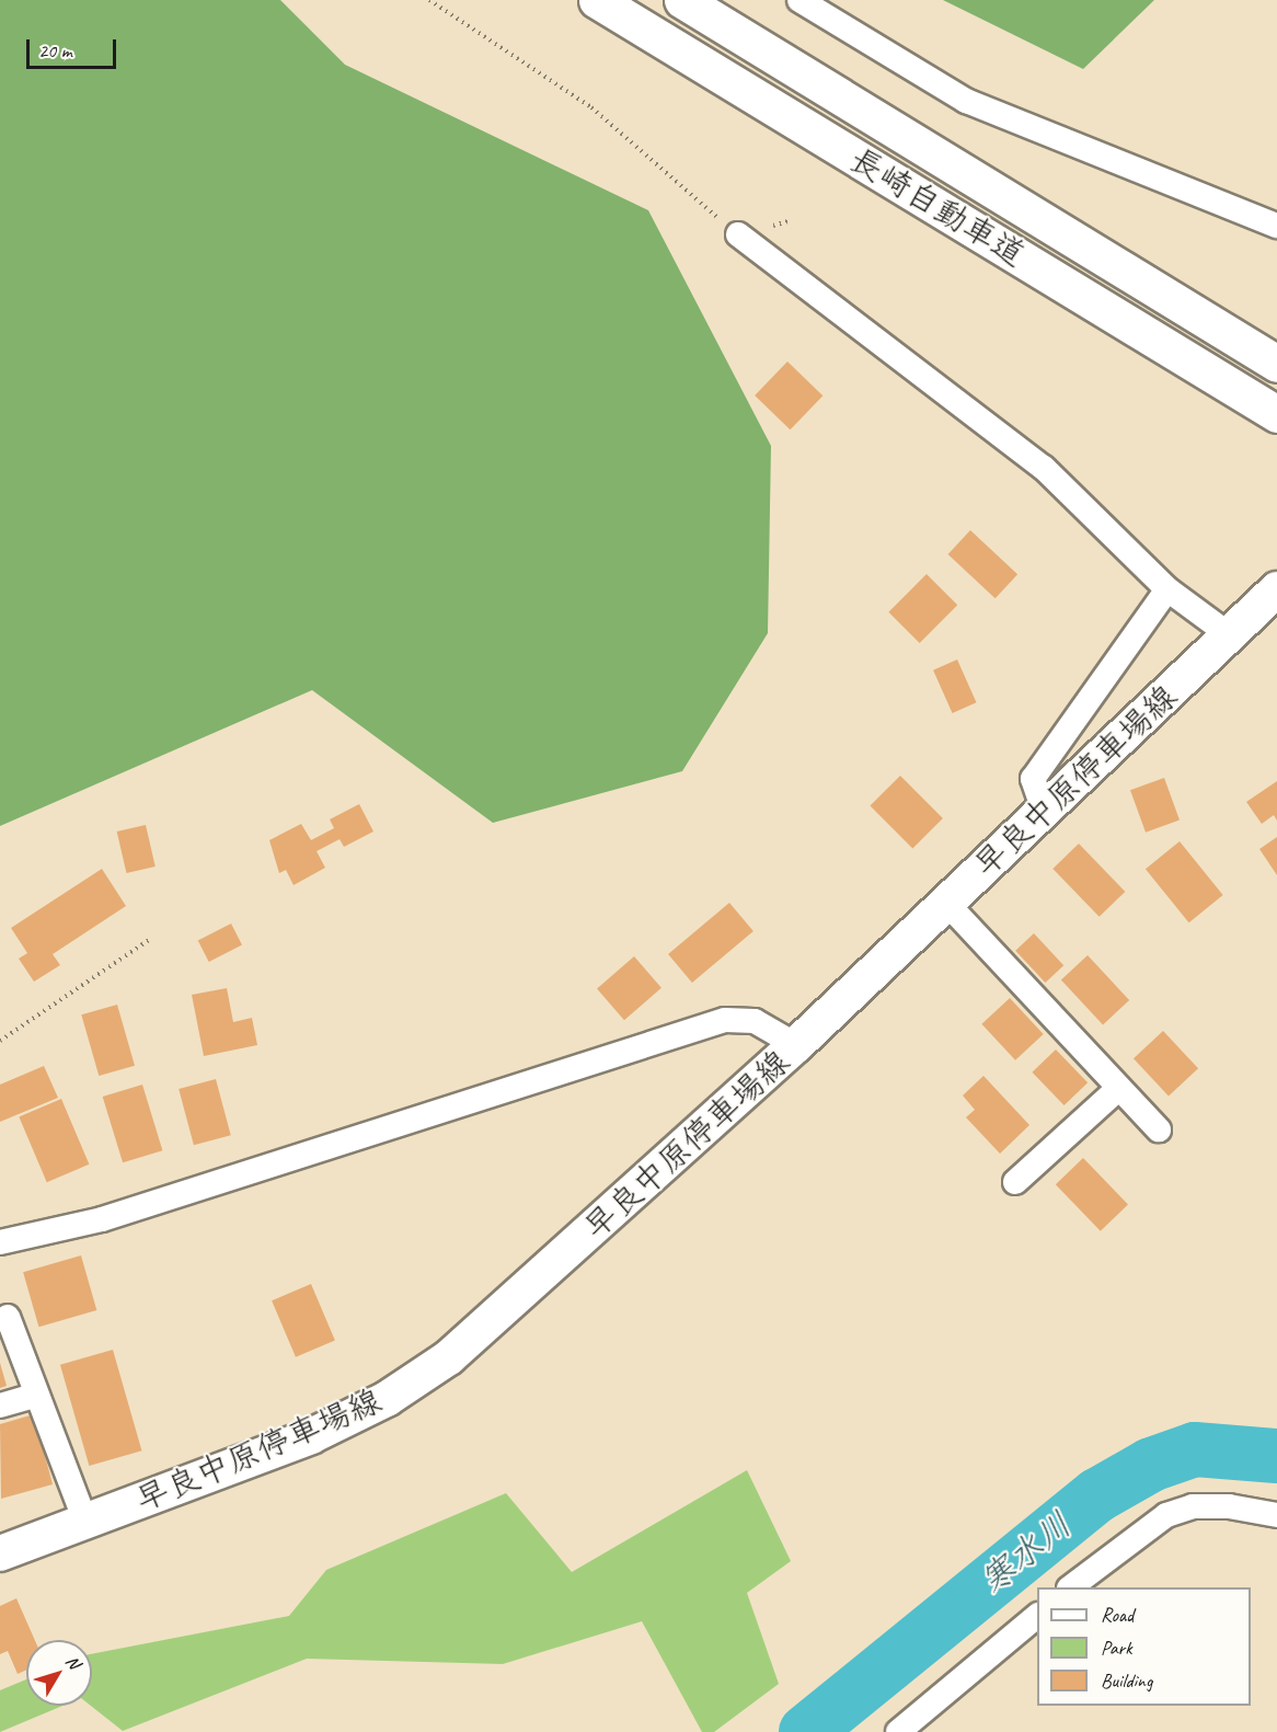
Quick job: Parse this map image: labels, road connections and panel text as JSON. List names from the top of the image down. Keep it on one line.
{"streets":{"highway":["長崎自動車道"],"main road":["早良中原停車場線"]},"water":["寒水川"],"legend":["Road","Park","Building"],"scale_bar":"20 m","north":"top right"}
